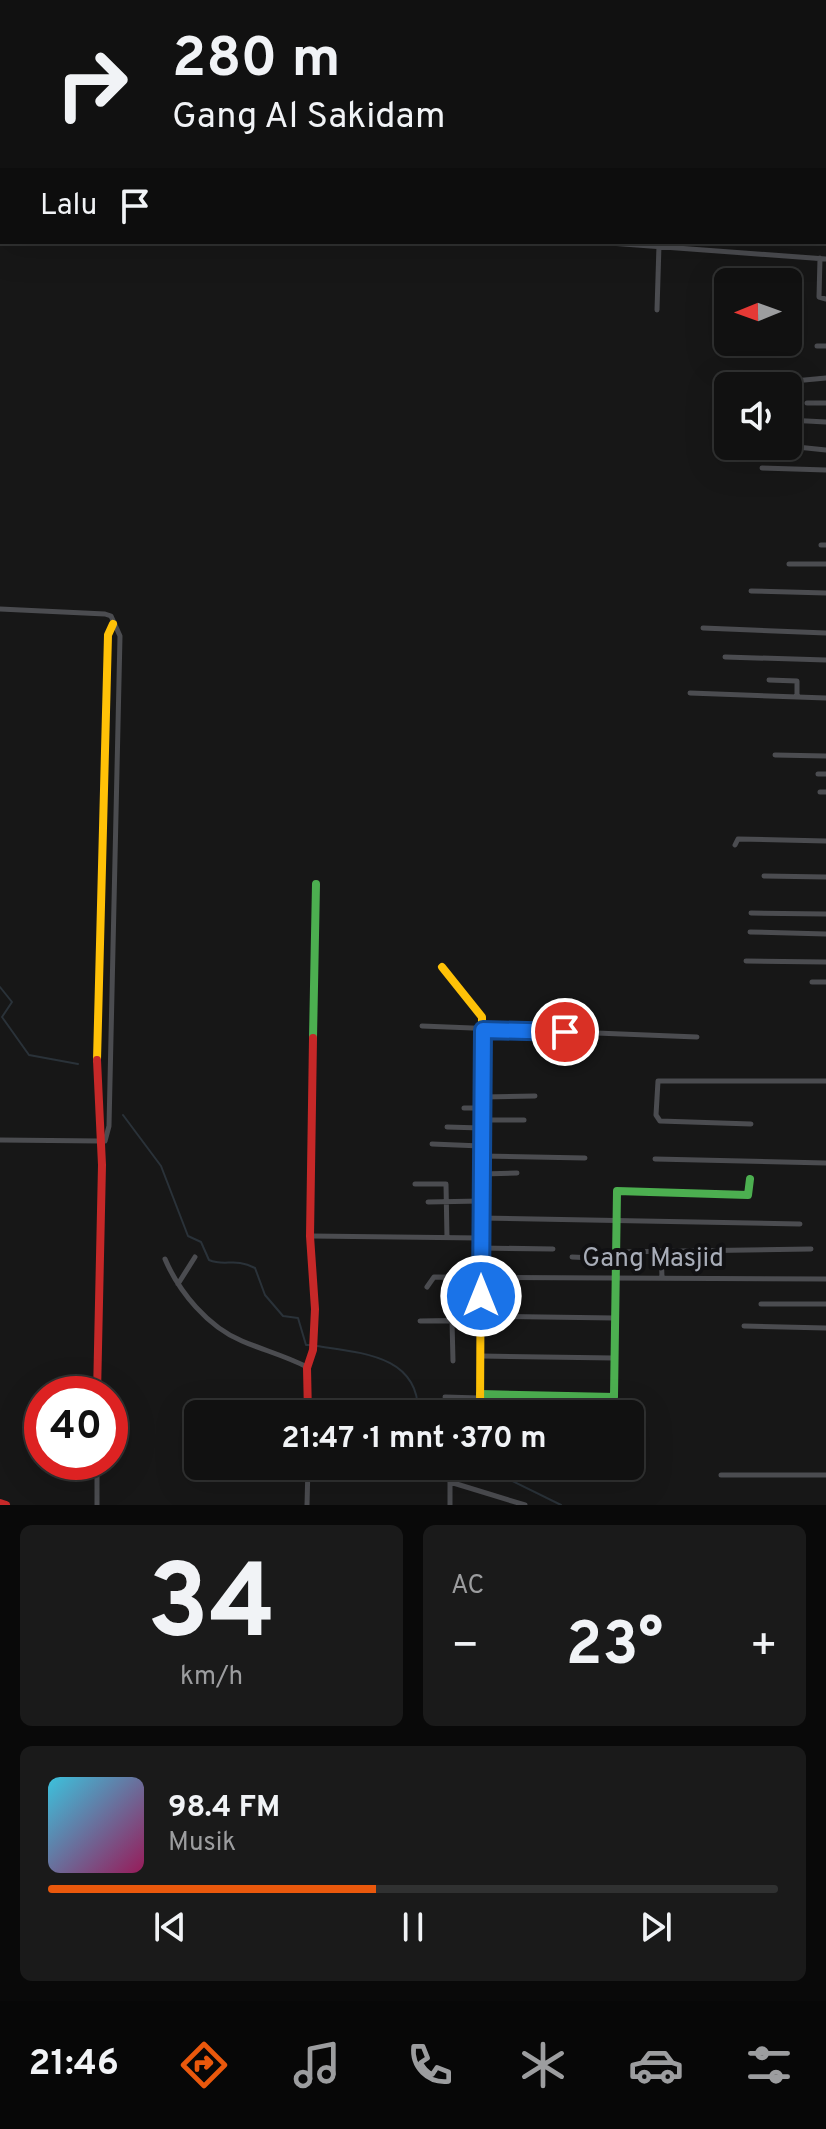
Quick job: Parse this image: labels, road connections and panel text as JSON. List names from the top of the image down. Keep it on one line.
{"streets":{"street":["Gang Masjid"]},"north":"left","page":{"turn":["280 m","Gang Al Sakidam"],"then":"Lalu","limit":"40","trip":"21:47 · 1 mnt · 370 m","tile":[["34","km/h"],"AC"],"heat":["−","23°","+"],"song":["98.4 FM","Musik"],"tabs":"21:46"}}
